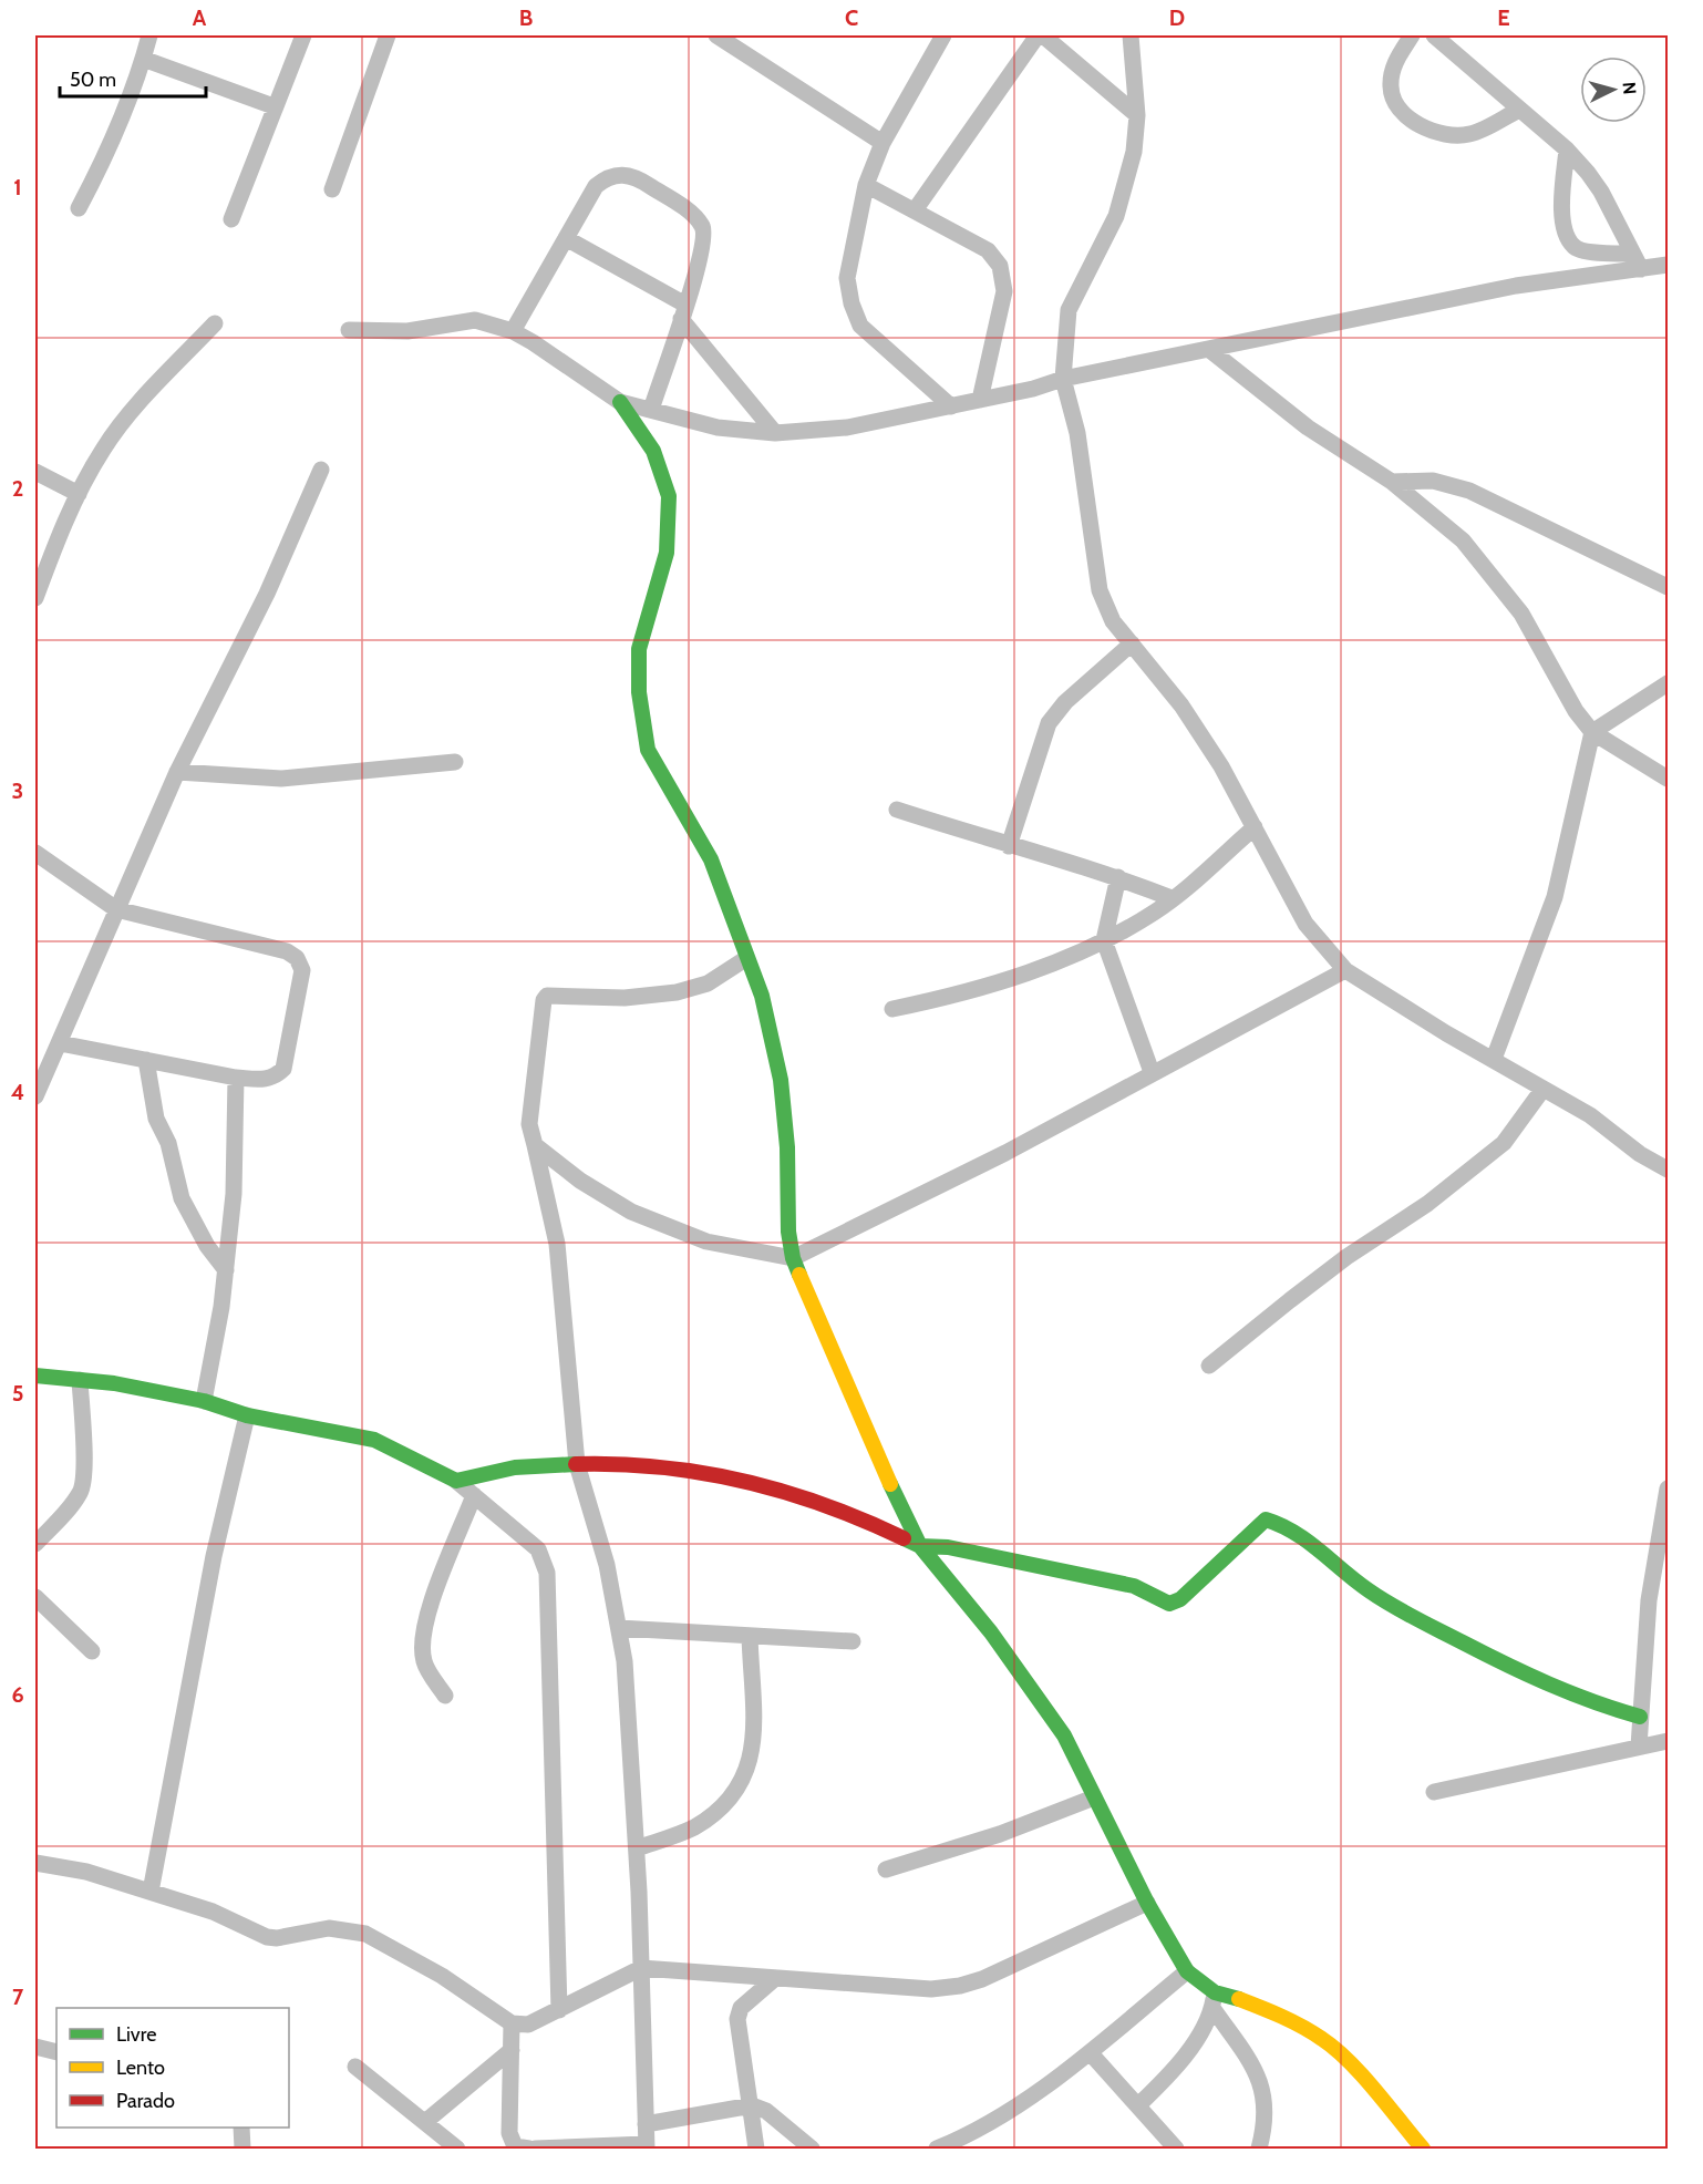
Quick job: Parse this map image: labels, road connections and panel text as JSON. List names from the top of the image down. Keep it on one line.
{"legend":["Livre","Lento","Parado"],"scale_bar":"50 m","north":"right","grid":{"columns":["A","B","C","D","E"],"rows":["1","2","3","4","5","6","7"]}}
